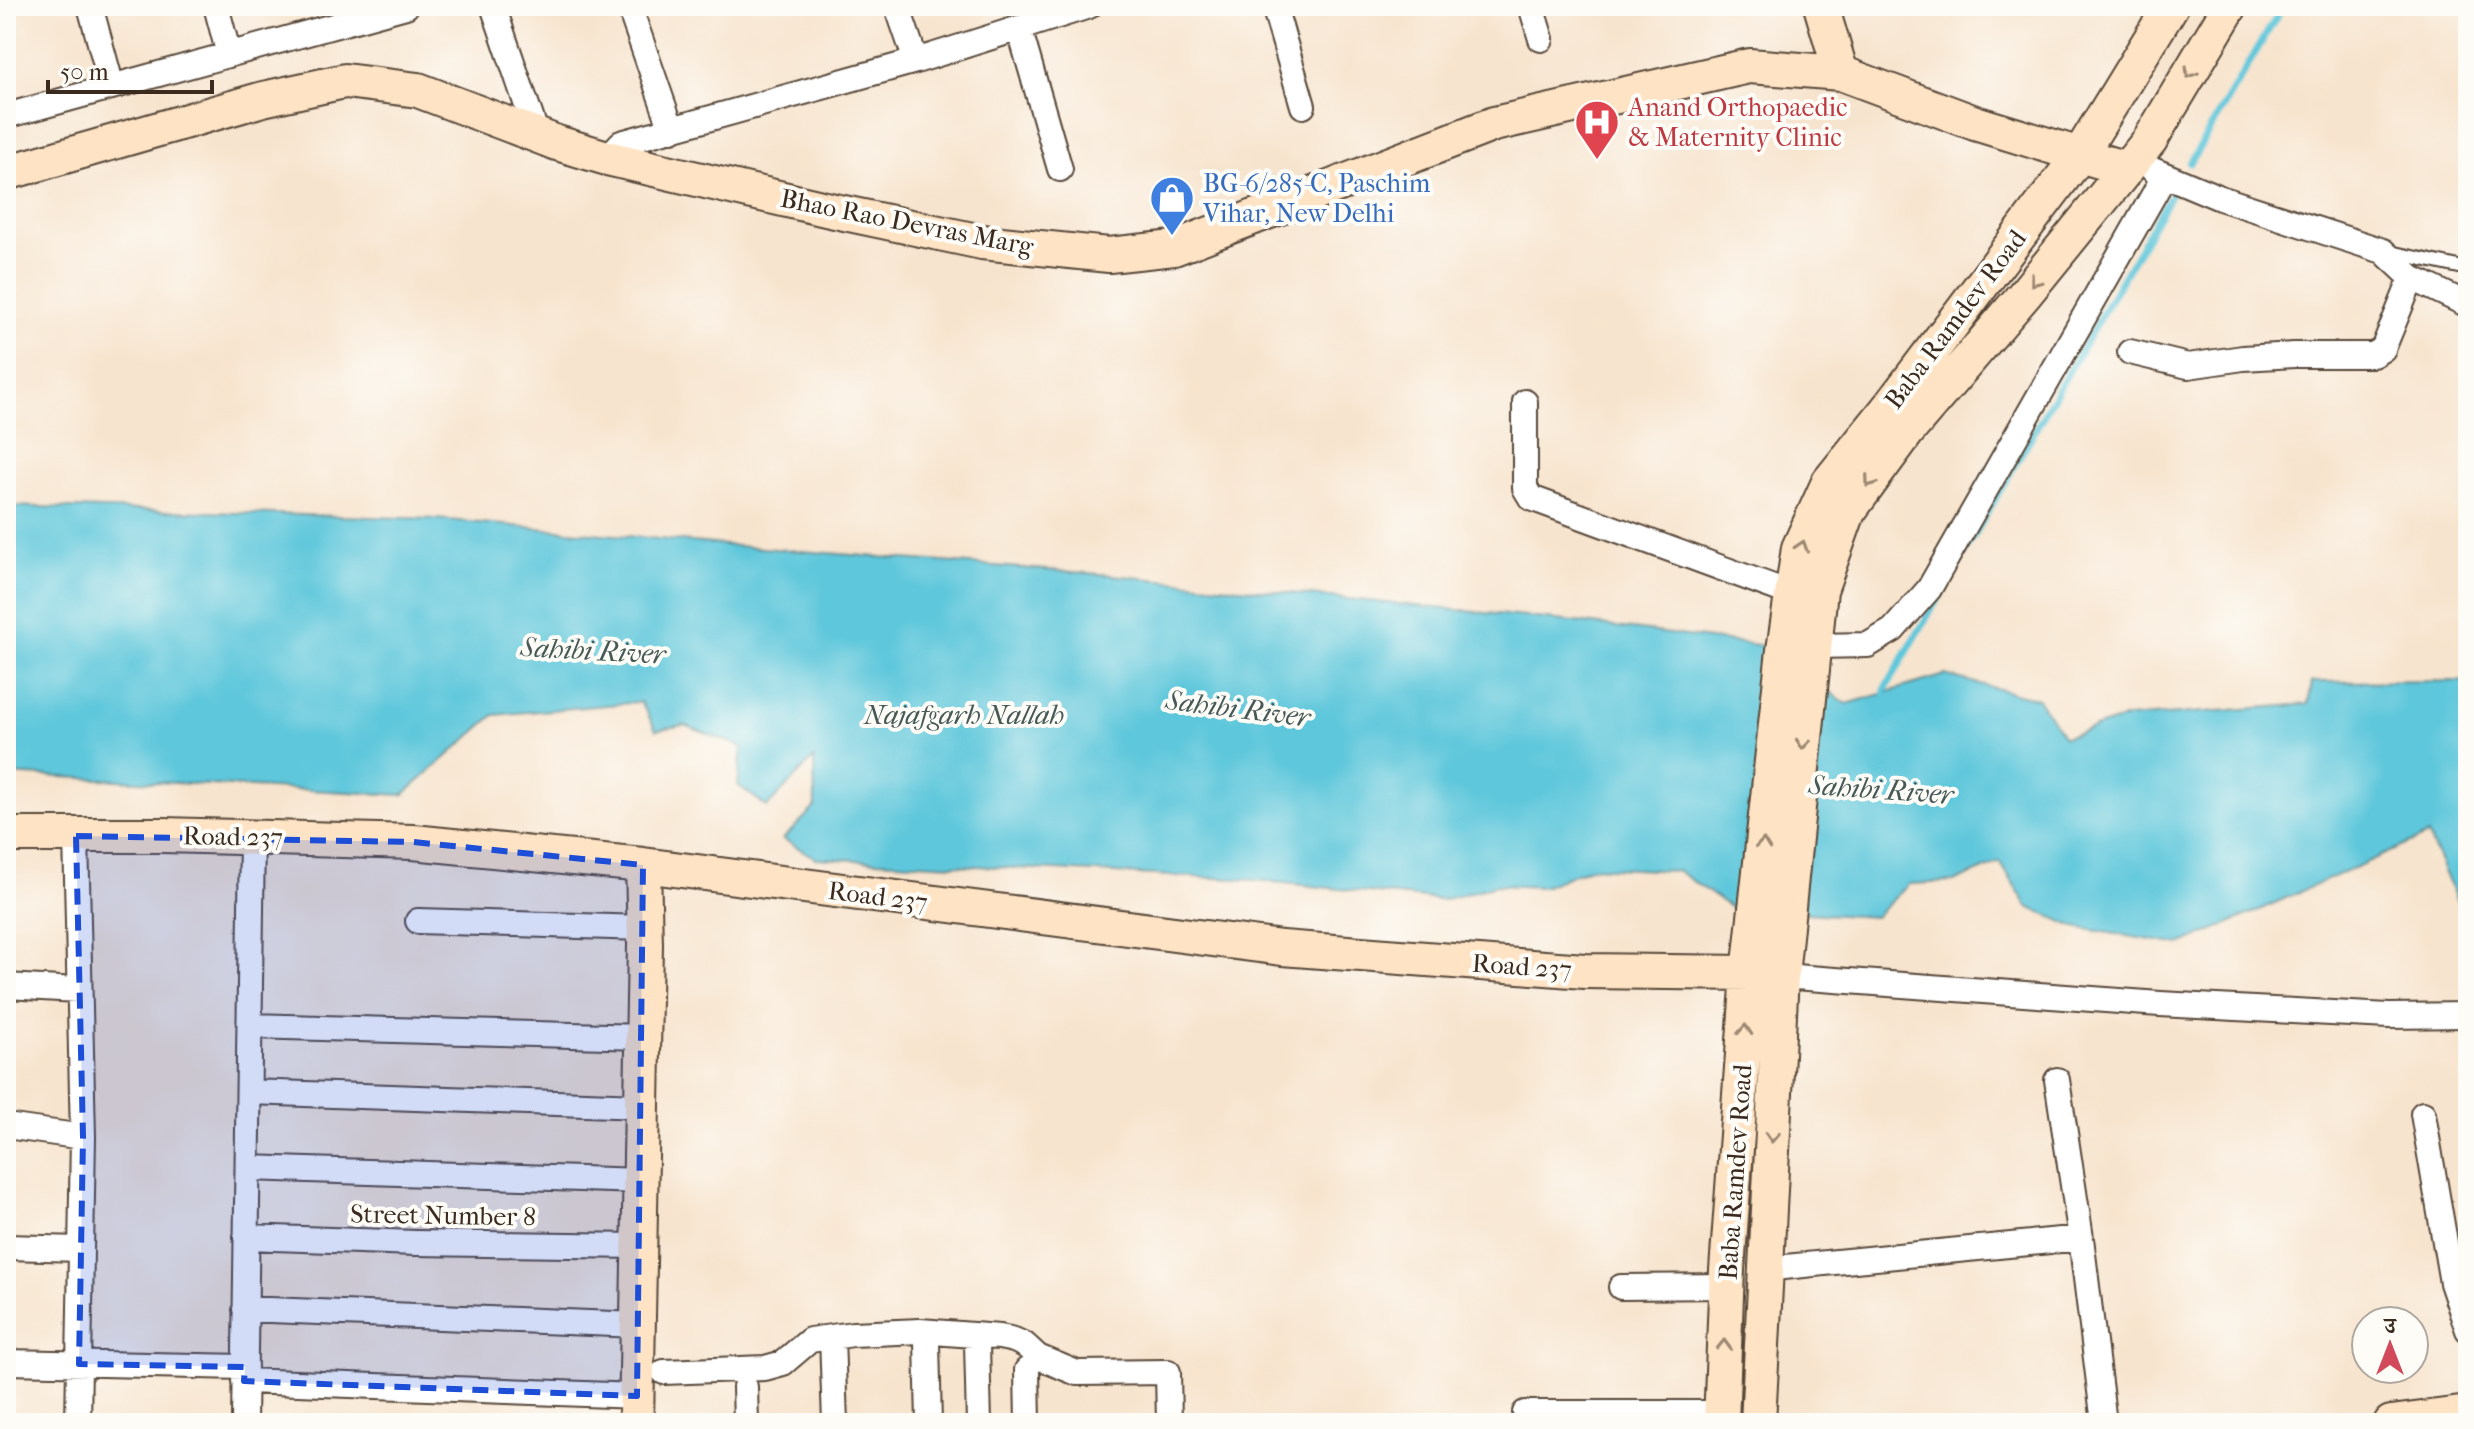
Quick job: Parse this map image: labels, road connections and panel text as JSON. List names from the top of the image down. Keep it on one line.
{"streets":{"street":["Bhao Rao Devras Marg","Baba Ramdev Road","Road 237","Street Number 8"]},"crossings":[["Bhao Rao Devras Marg","Baba Ramdev Road"],["Baba Ramdev Road","Road 237"]],"water":["Sahibi River","Najafgarh Nallah"],"places":{"hospital":["Anand Orthopaedic & Maternity Clinic"],"shop":["BG-6/285-C, Paschim Vihar, New Delhi"]},"scale_bar":"50 m","north":"top"}
